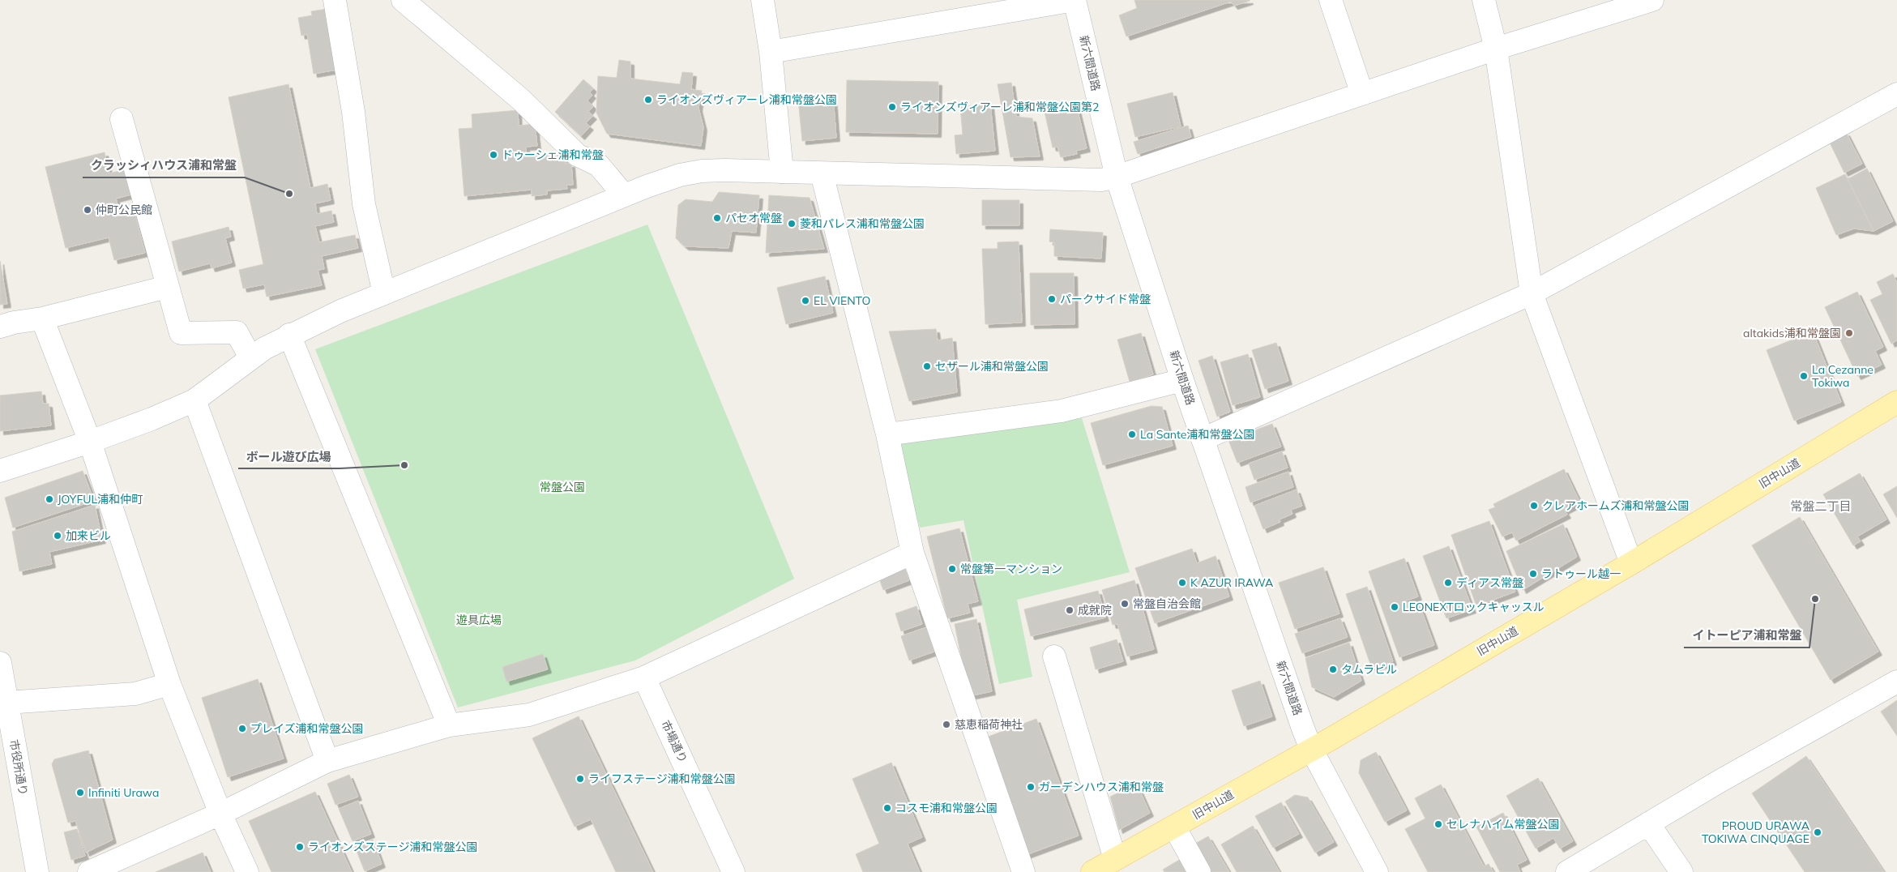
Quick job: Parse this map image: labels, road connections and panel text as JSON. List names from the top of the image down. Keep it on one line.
{"streets":{"main road":["旧中山道"],"street":["新六間道路","市場通り","市役所通り"]},"crossings":[["新六間道路","旧中山道"]],"districts":["常盤二丁目"],"parks":["常盤公園","遊具広場"],"places":["ライオンズヴィアーレ浦和常盤公園","ライオンズヴィアーレ浦和常盤公園第2","ドゥーシェ浦和常盤","クラッシィハウス浦和常盤","仲町公民館","パセオ常盤","菱和パレス浦和常盤公園","パークサイド常盤","EL VIENTO","altakids浦和常盤園","セザール浦和常盤公園","La Cezanne Tokiwa","La Sante浦和常盤公園","ボール遊び広場","JOYFUL浦和仲町","クレアホームズ浦和常盤公園","加来ビル","常盤第一マンション","ラトゥール越一","K AZUR IRAWA","ディアス常盤","イトーピア浦和常盤","常盤自治会館","LEONEXTロックキャッスル","成就院","タムラビル","慈恵稲荷神社","プレイズ浦和常盤公園","ライフステージ浦和常盤公園","ガーデンハウス浦和常盤","Infiniti Urawa","コスモ浦和常盤公園","セレナハイム常盤公園","PROUD URAWA TOKIWA CINQUAGE","ライオンズステージ浦和常盤公園"]}
